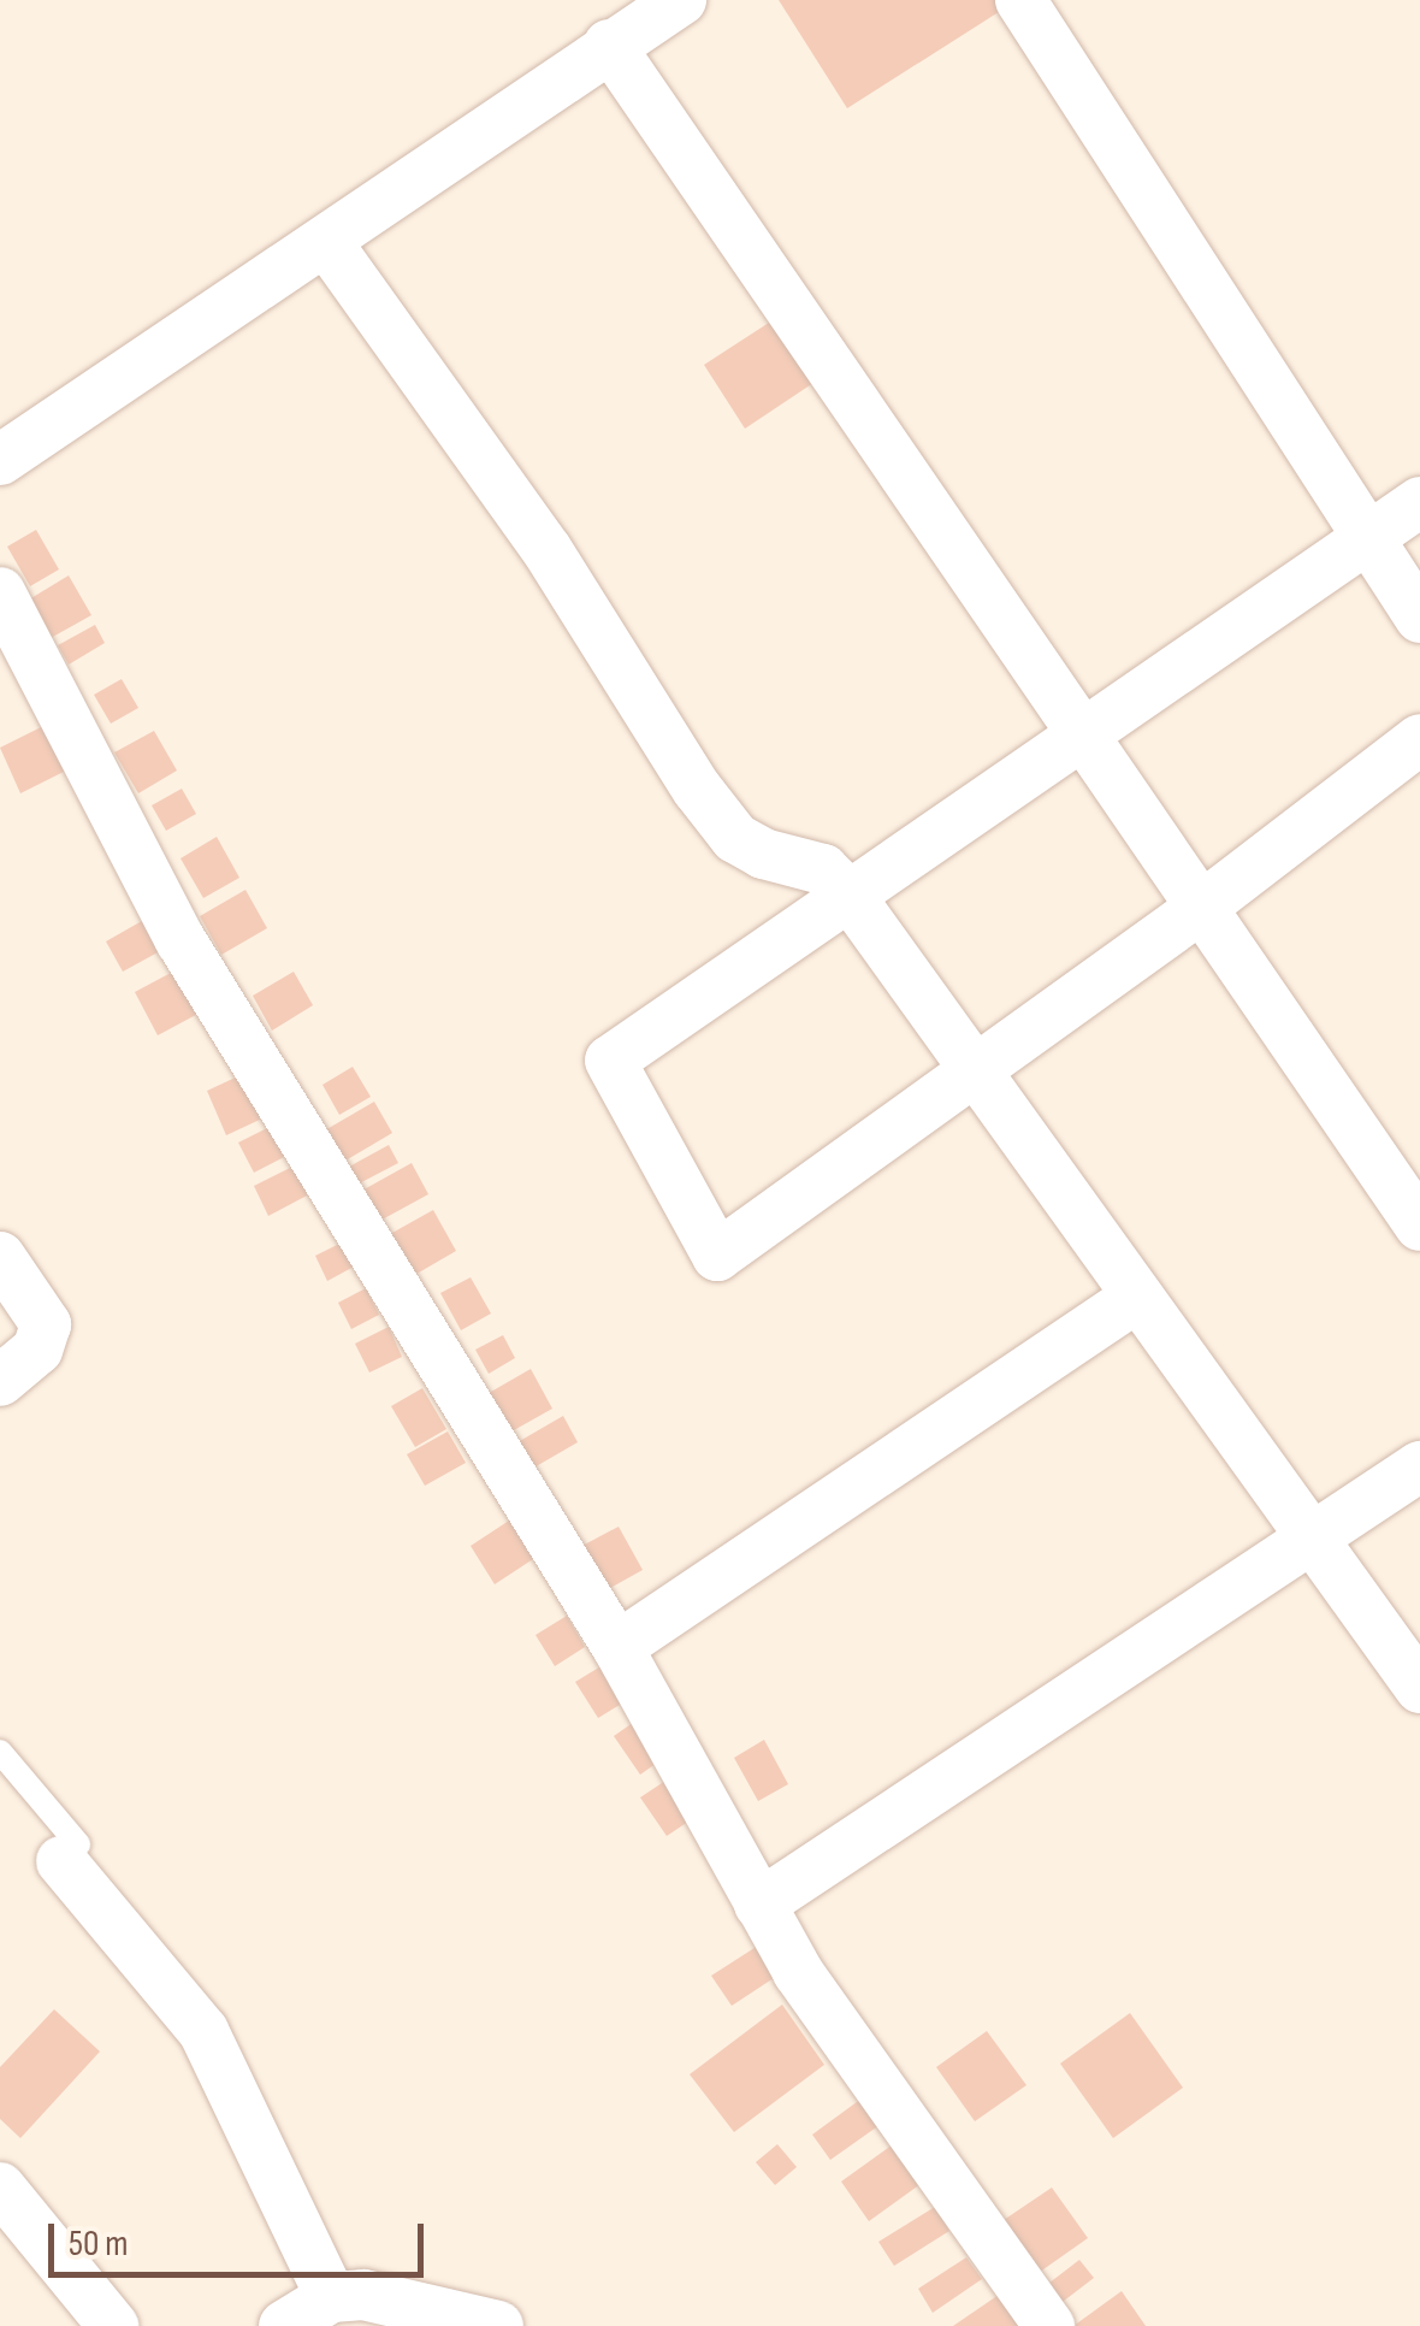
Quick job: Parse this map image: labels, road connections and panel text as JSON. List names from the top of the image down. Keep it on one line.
{"scale_bar":"50 m"}
